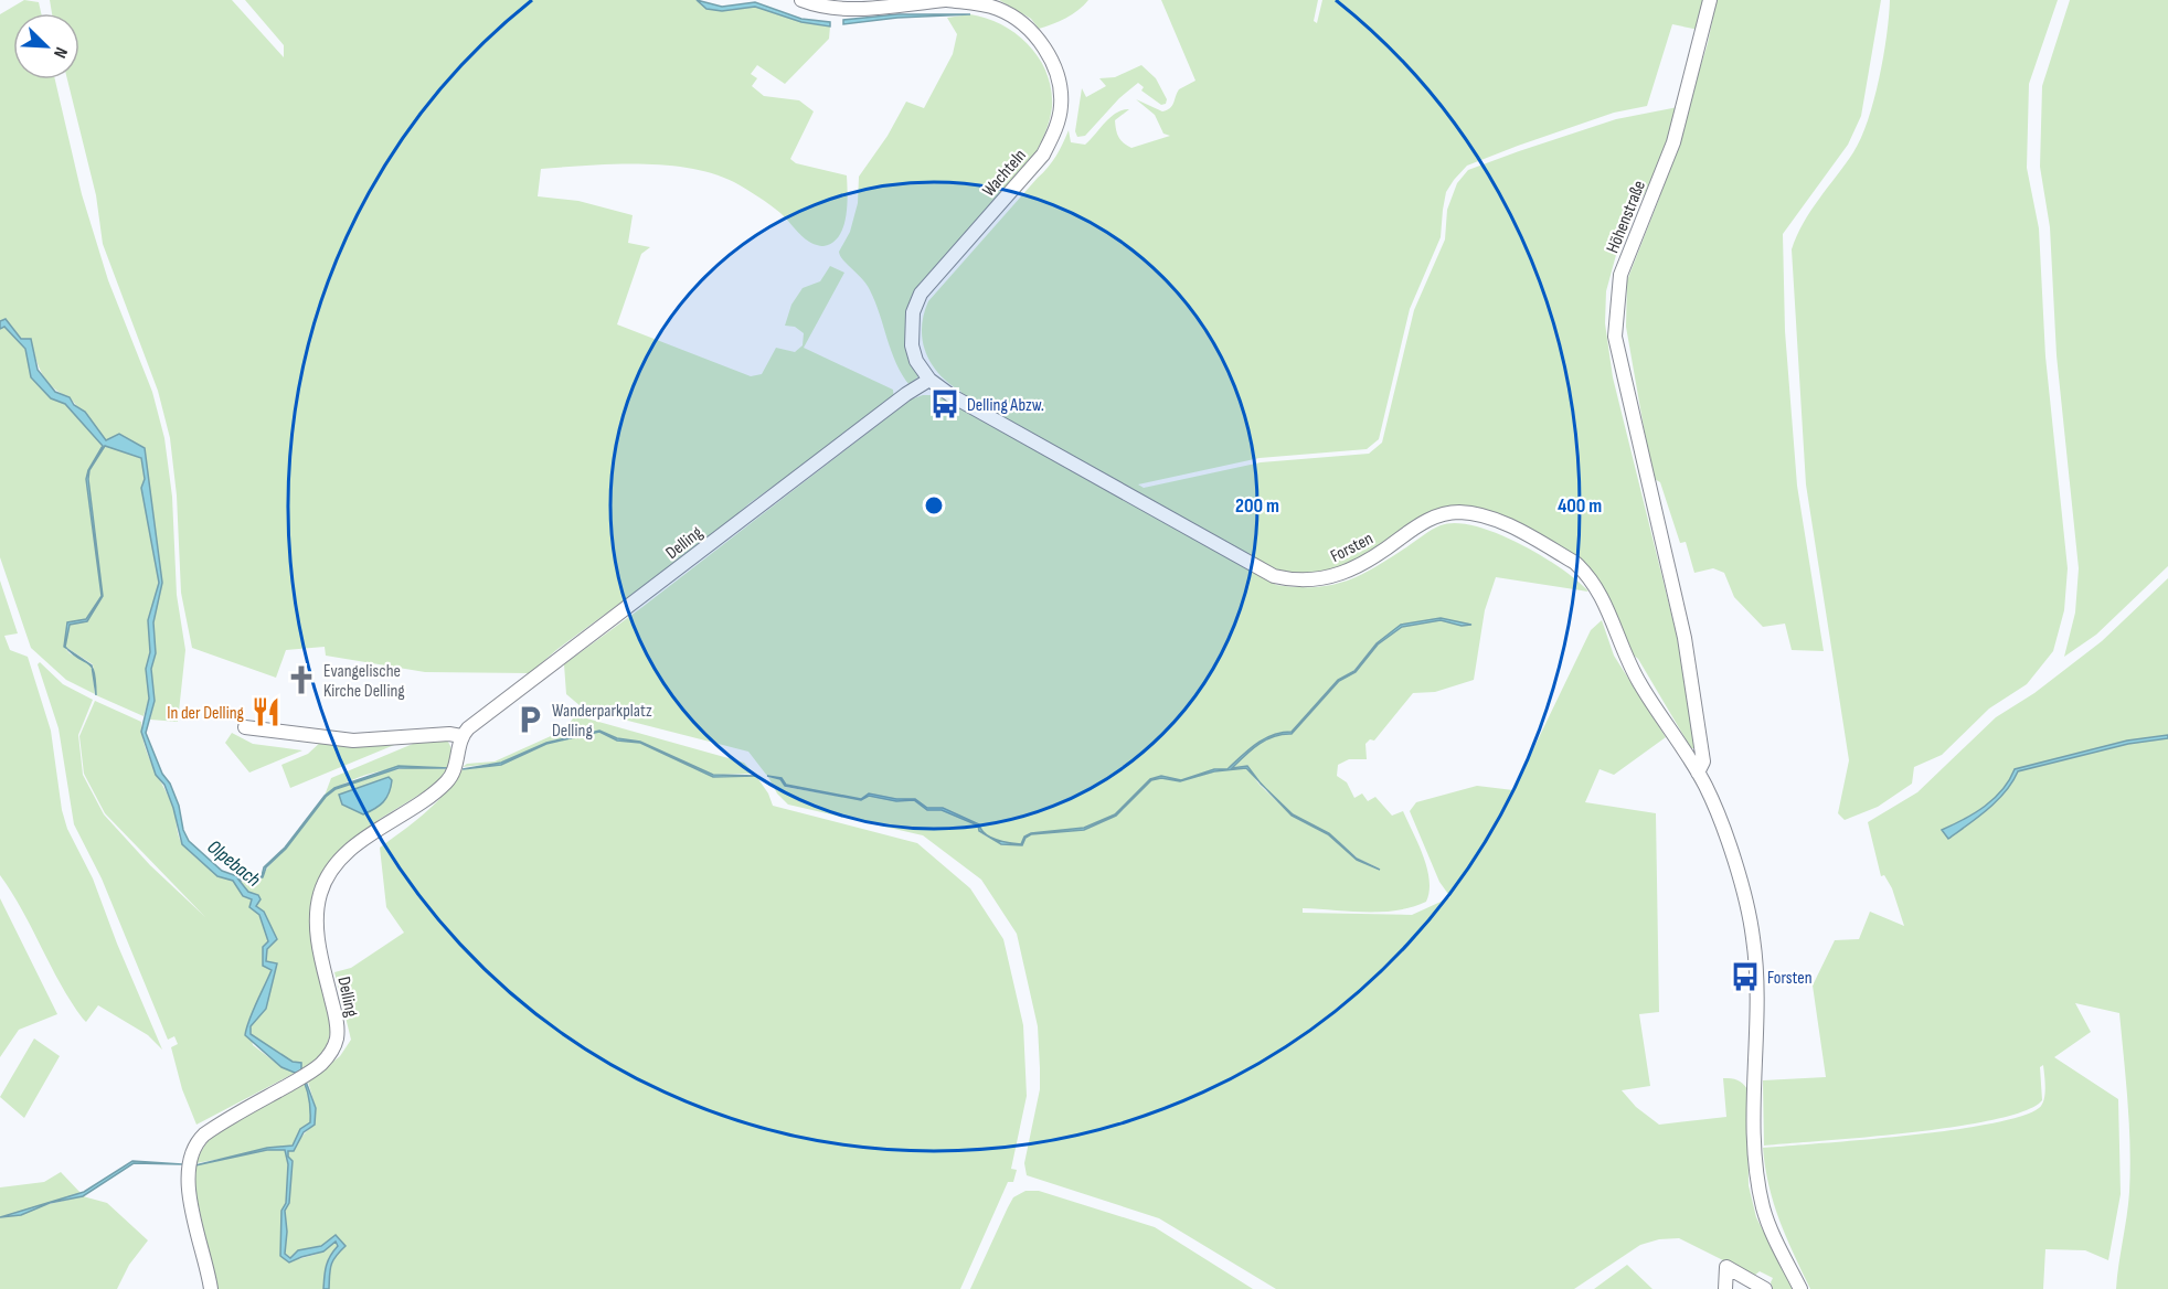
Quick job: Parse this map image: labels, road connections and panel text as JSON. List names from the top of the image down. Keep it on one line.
{"streets":{"street":["Wachteln","Höhenstraße","Delling","Forsten"]},"crossings":[["Wachteln","Delling"],["Wachteln","Forsten"],["Höhenstraße","Forsten"],["Delling","Forsten"]],"water":["Olpebach"],"places":{"bus stop":["Delling Abzw.","Forsten"],"church":["Evangelische Kirche Delling"],"restaurant":["In der Delling"],"parking":["Wanderparkplatz Delling"]},"north":"bottom right","rings":["200 m","400 m"]}
